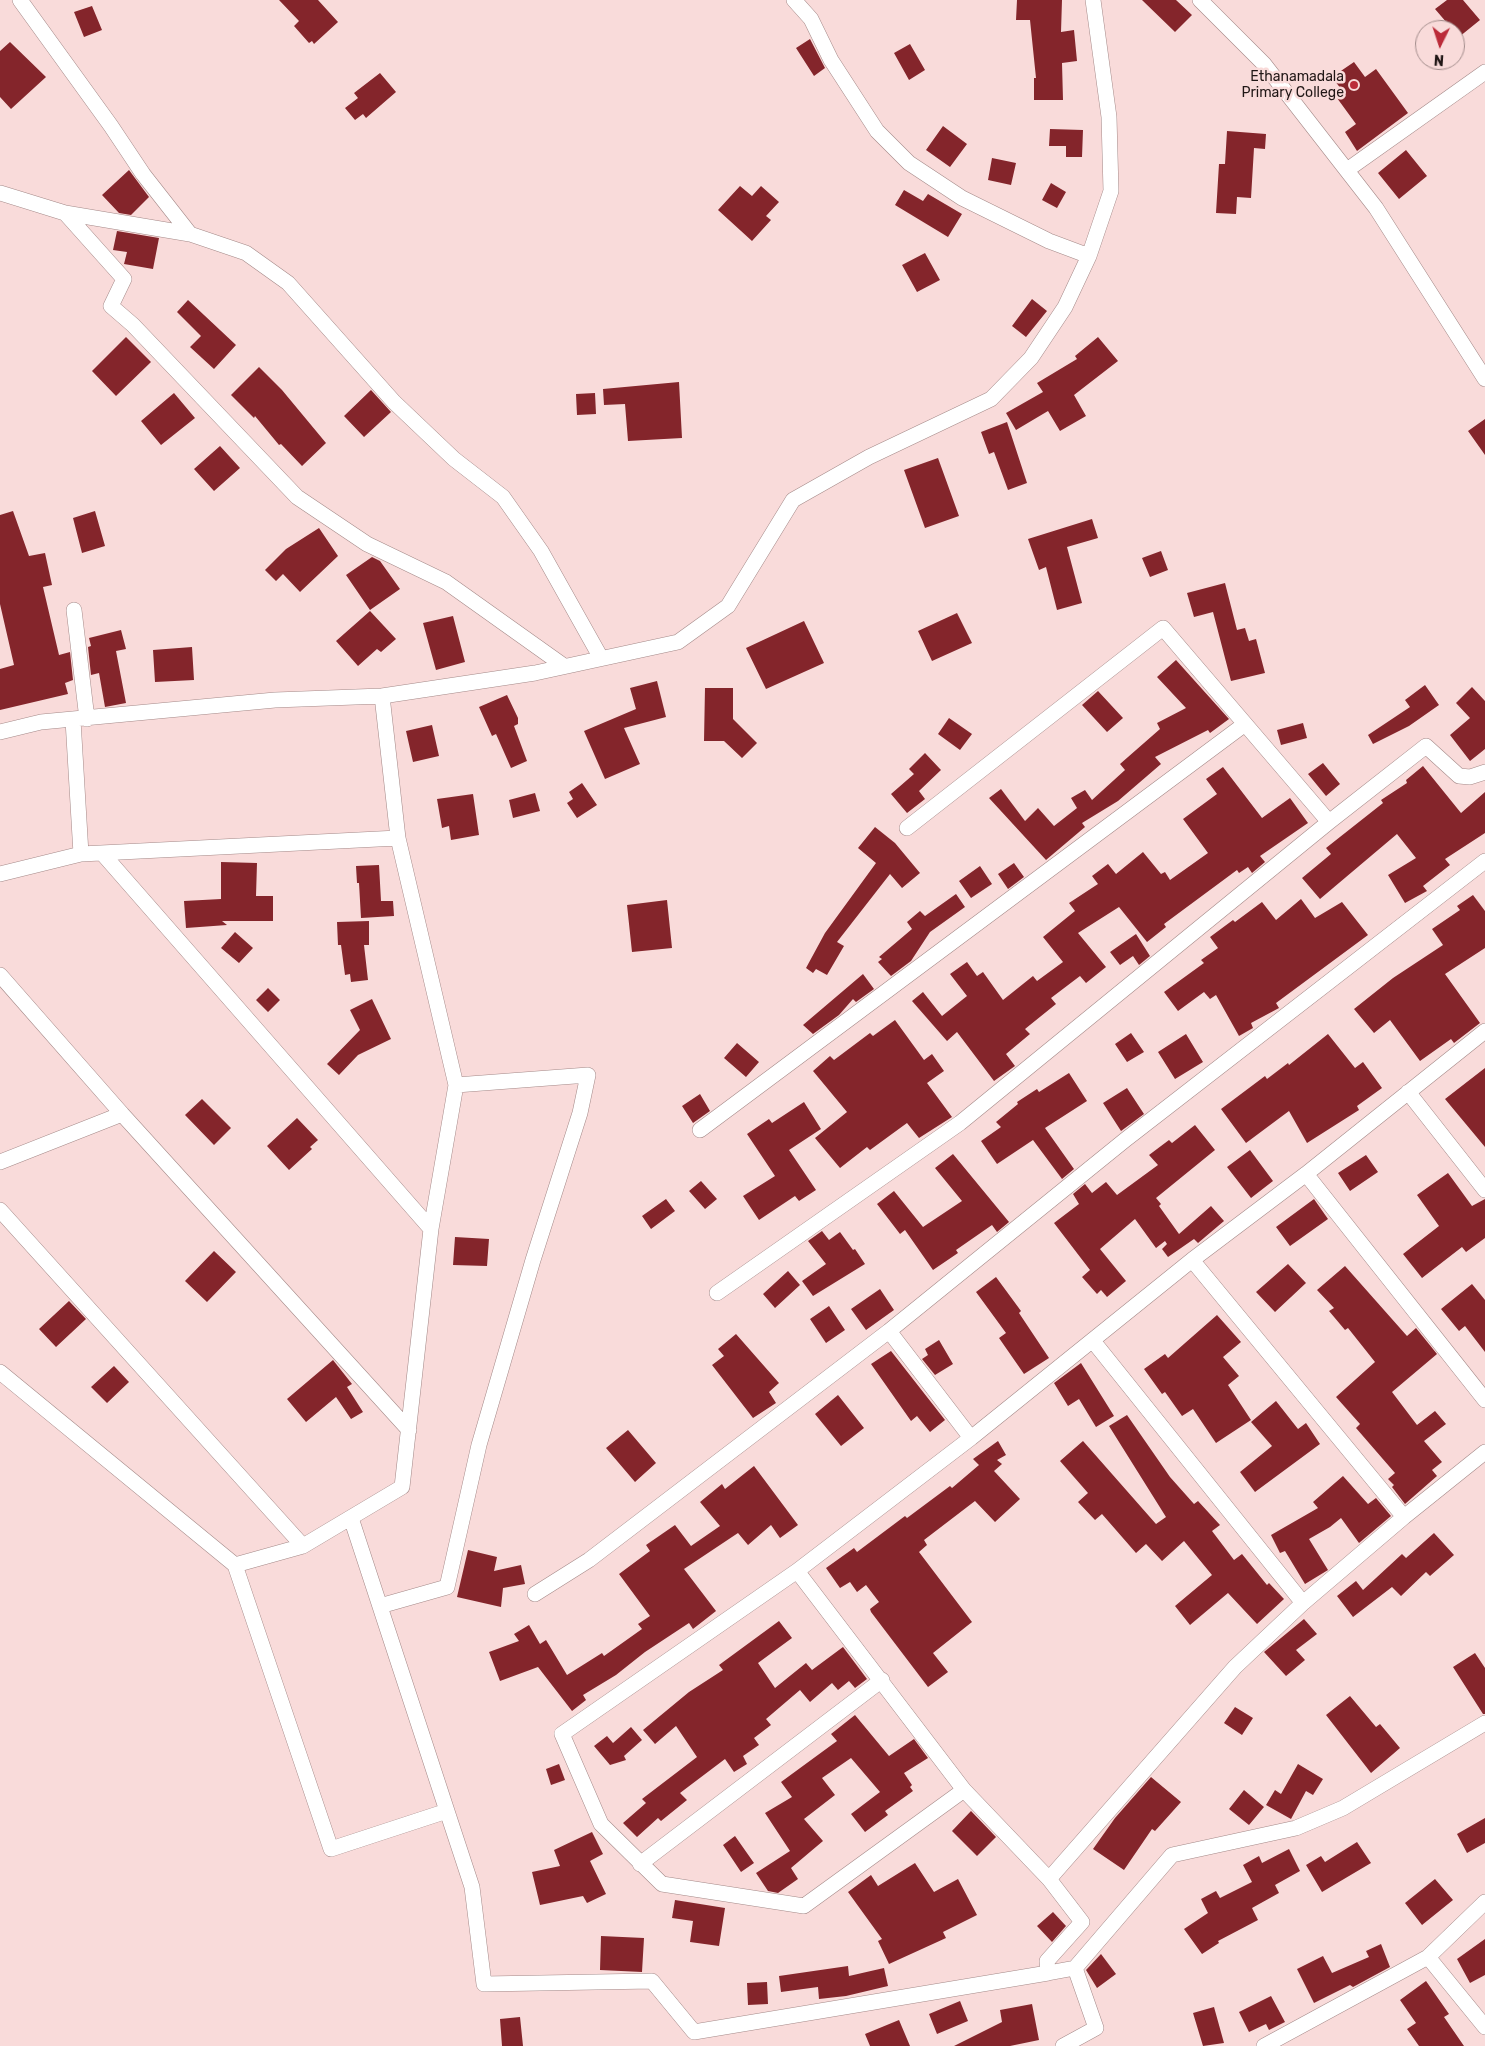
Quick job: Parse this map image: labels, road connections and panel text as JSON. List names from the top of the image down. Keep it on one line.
{"places":["Ethanamadala Primary College"],"north":"bottom"}
